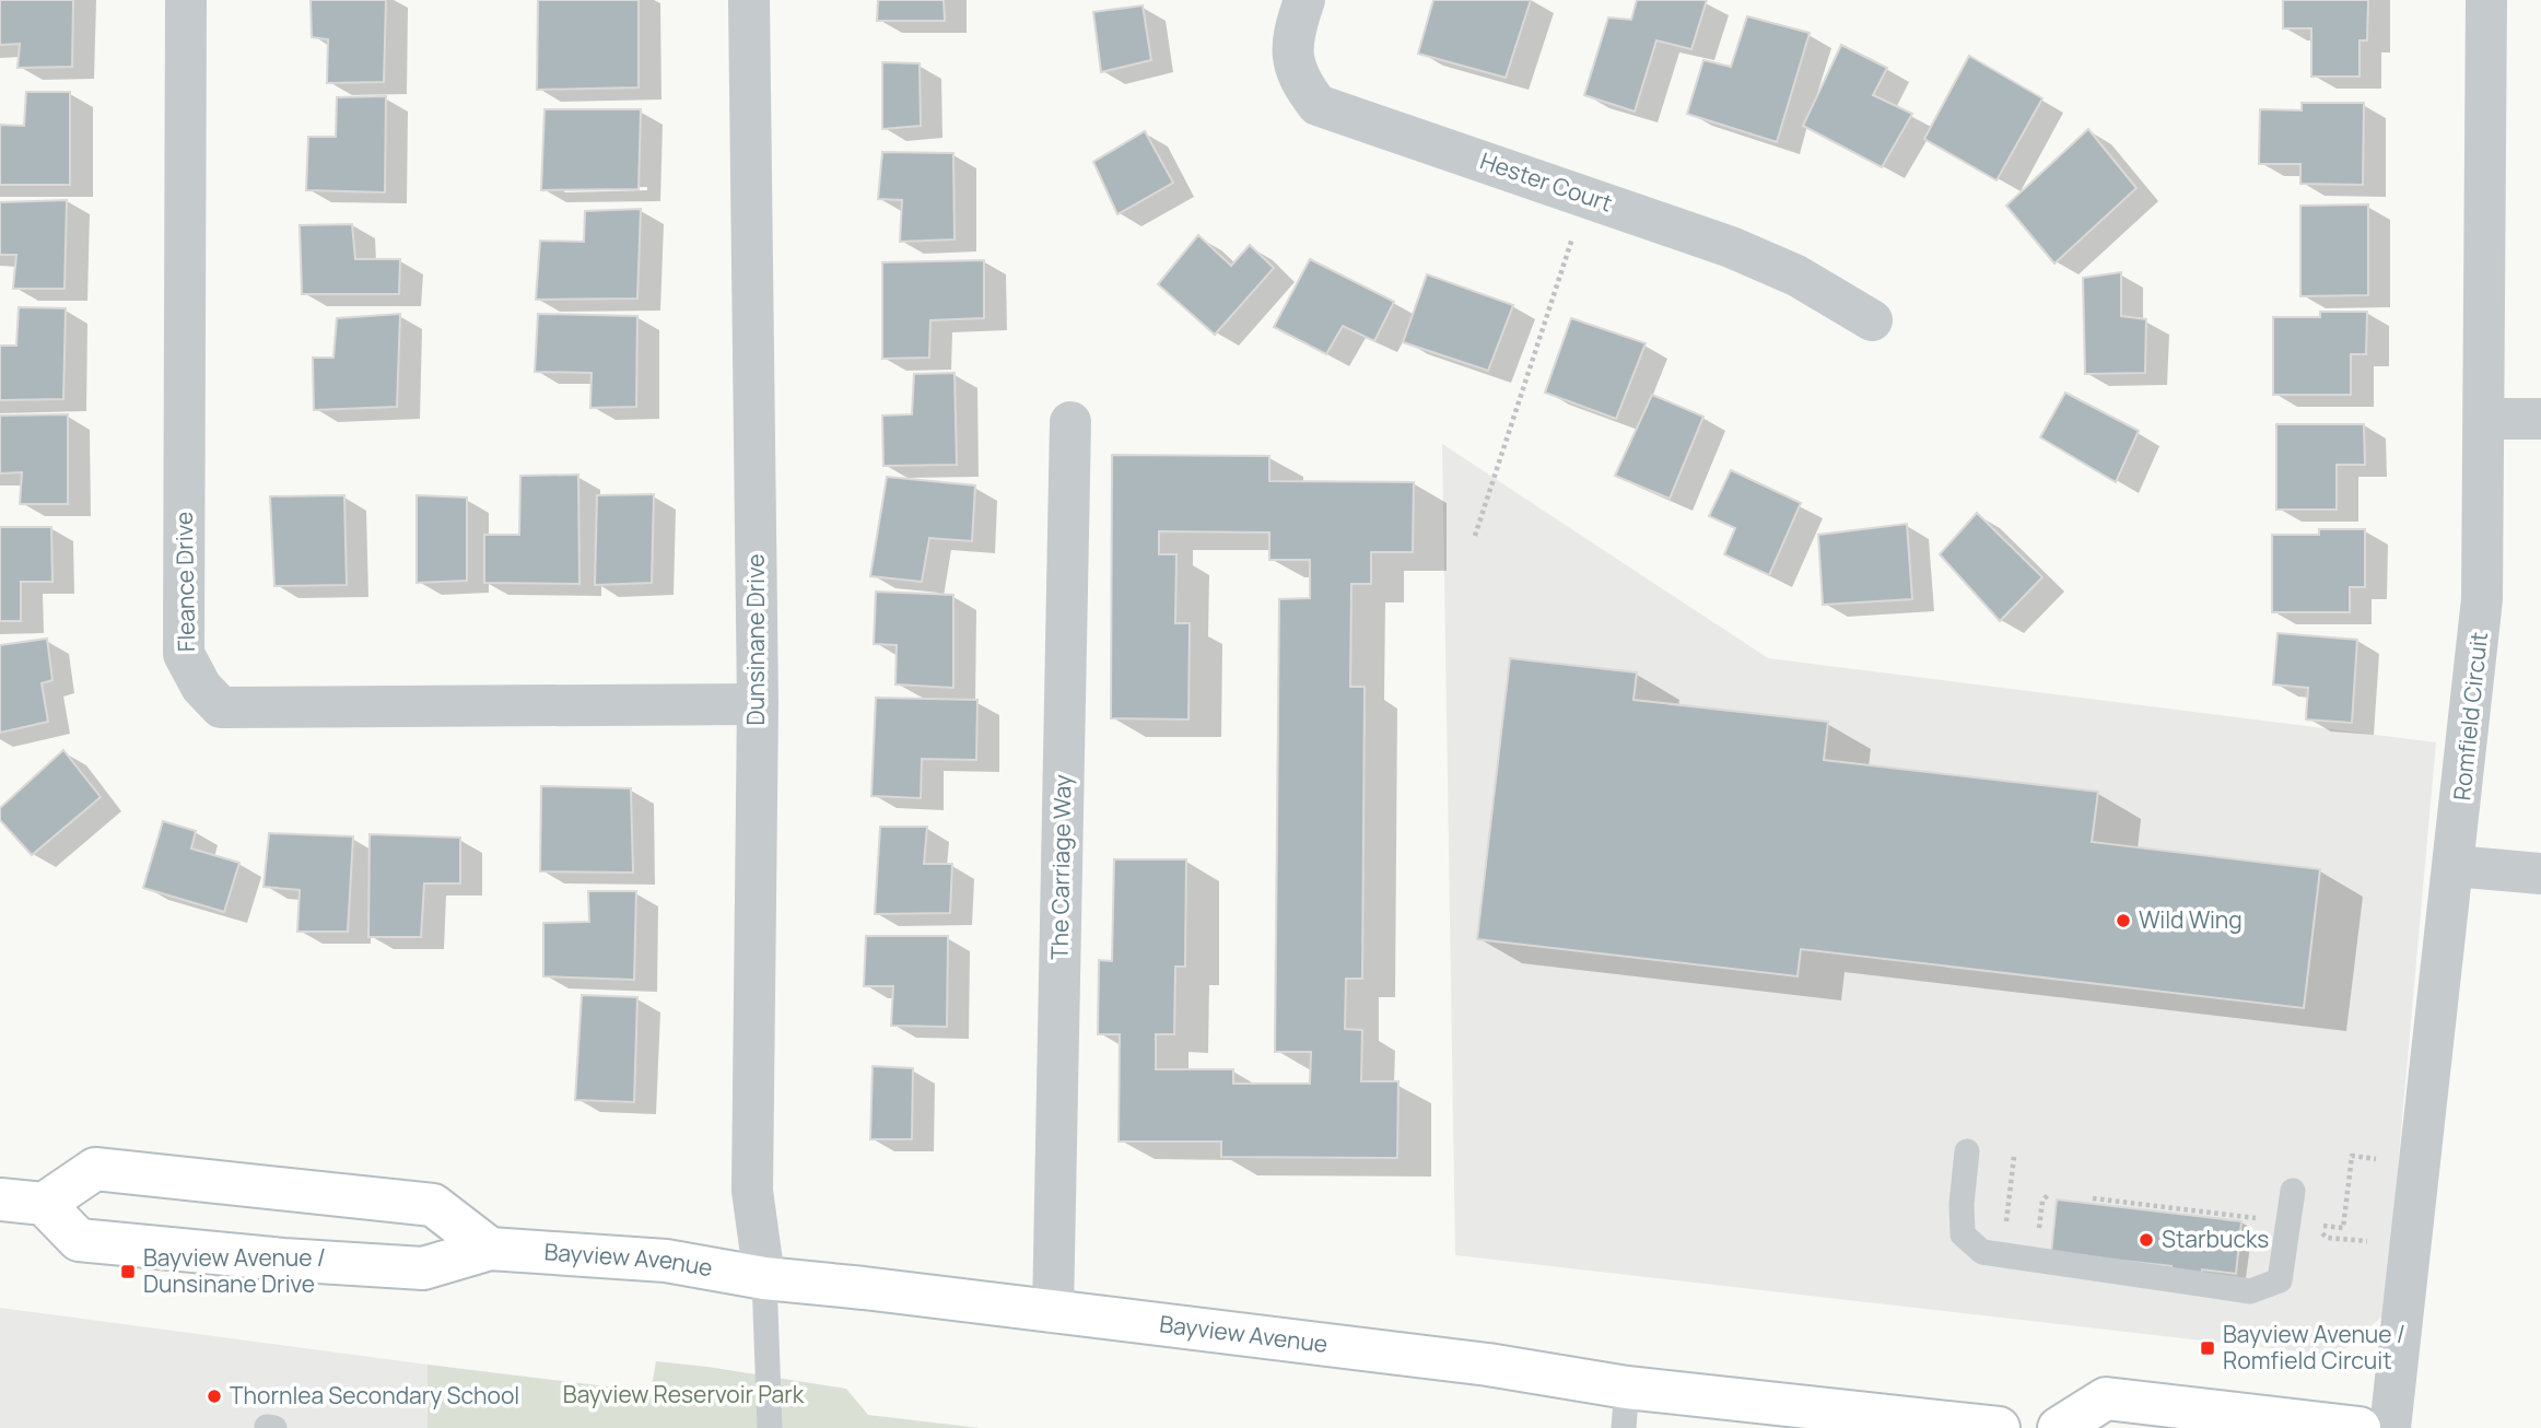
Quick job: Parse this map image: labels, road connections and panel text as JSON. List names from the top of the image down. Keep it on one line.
{"streets":{"main road":["Bayview Avenue"],"street":["Hester Court","Fleance Drive","Dunsinane Drive","Romfield Circuit","The Carriage Way"]},"crossings":[["Fleance Drive","Dunsinane Drive"],["Dunsinane Drive","Bayview Avenue"],["The Carriage Way","Bayview Avenue"]],"parks":["Bayview Reservoir Park"],"places":{"other":["Wild Wing","Starbucks","Thornlea Secondary School"],"transit":["Bayview Avenue / Dunsinane Drive","Bayview Avenue / Romfield Circuit"]}}
